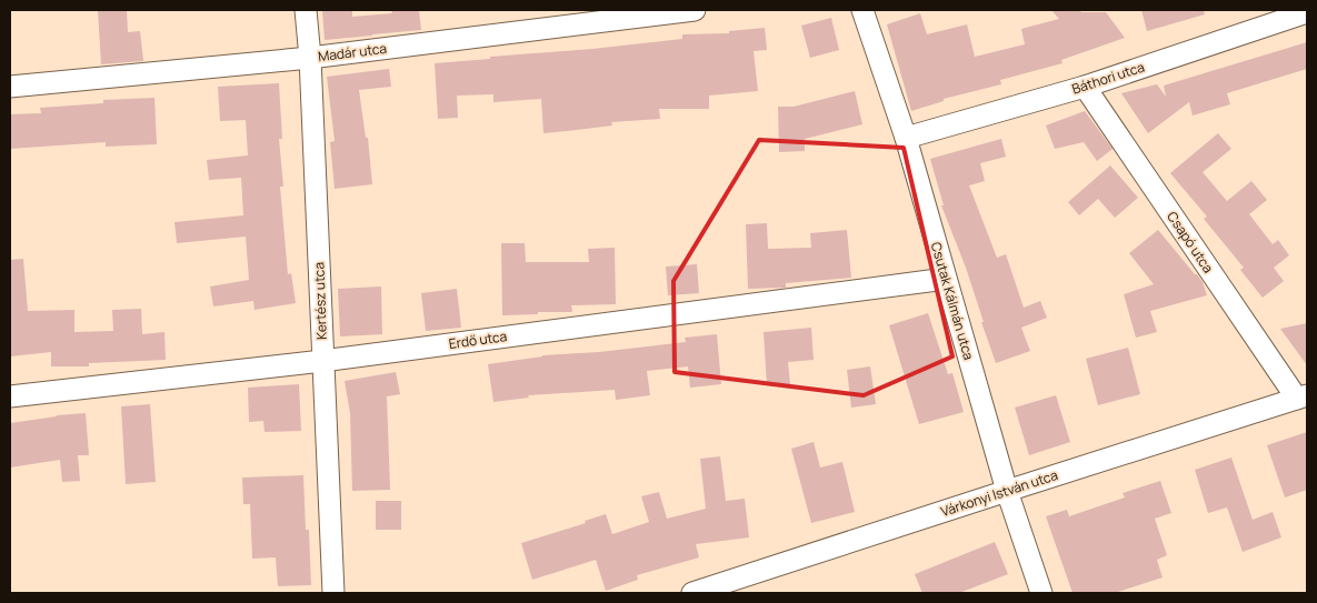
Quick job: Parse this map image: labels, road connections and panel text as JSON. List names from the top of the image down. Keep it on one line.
{"streets":{"street":["Madár utca","Báthori utca","Csapó utca","Kertész utca","Csutak Kálmán utca","Erdő utca","Várkonyi István utca"]},"crossings":[["Madár utca","Kertész utca"],["Báthori utca","Csapó utca"],["Báthori utca","Csutak Kálmán utca"],["Csapó utca","Várkonyi István utca"],["Kertész utca","Erdő utca"],["Csutak Kálmán utca","Erdő utca"],["Csutak Kálmán utca","Várkonyi István utca"]]}
